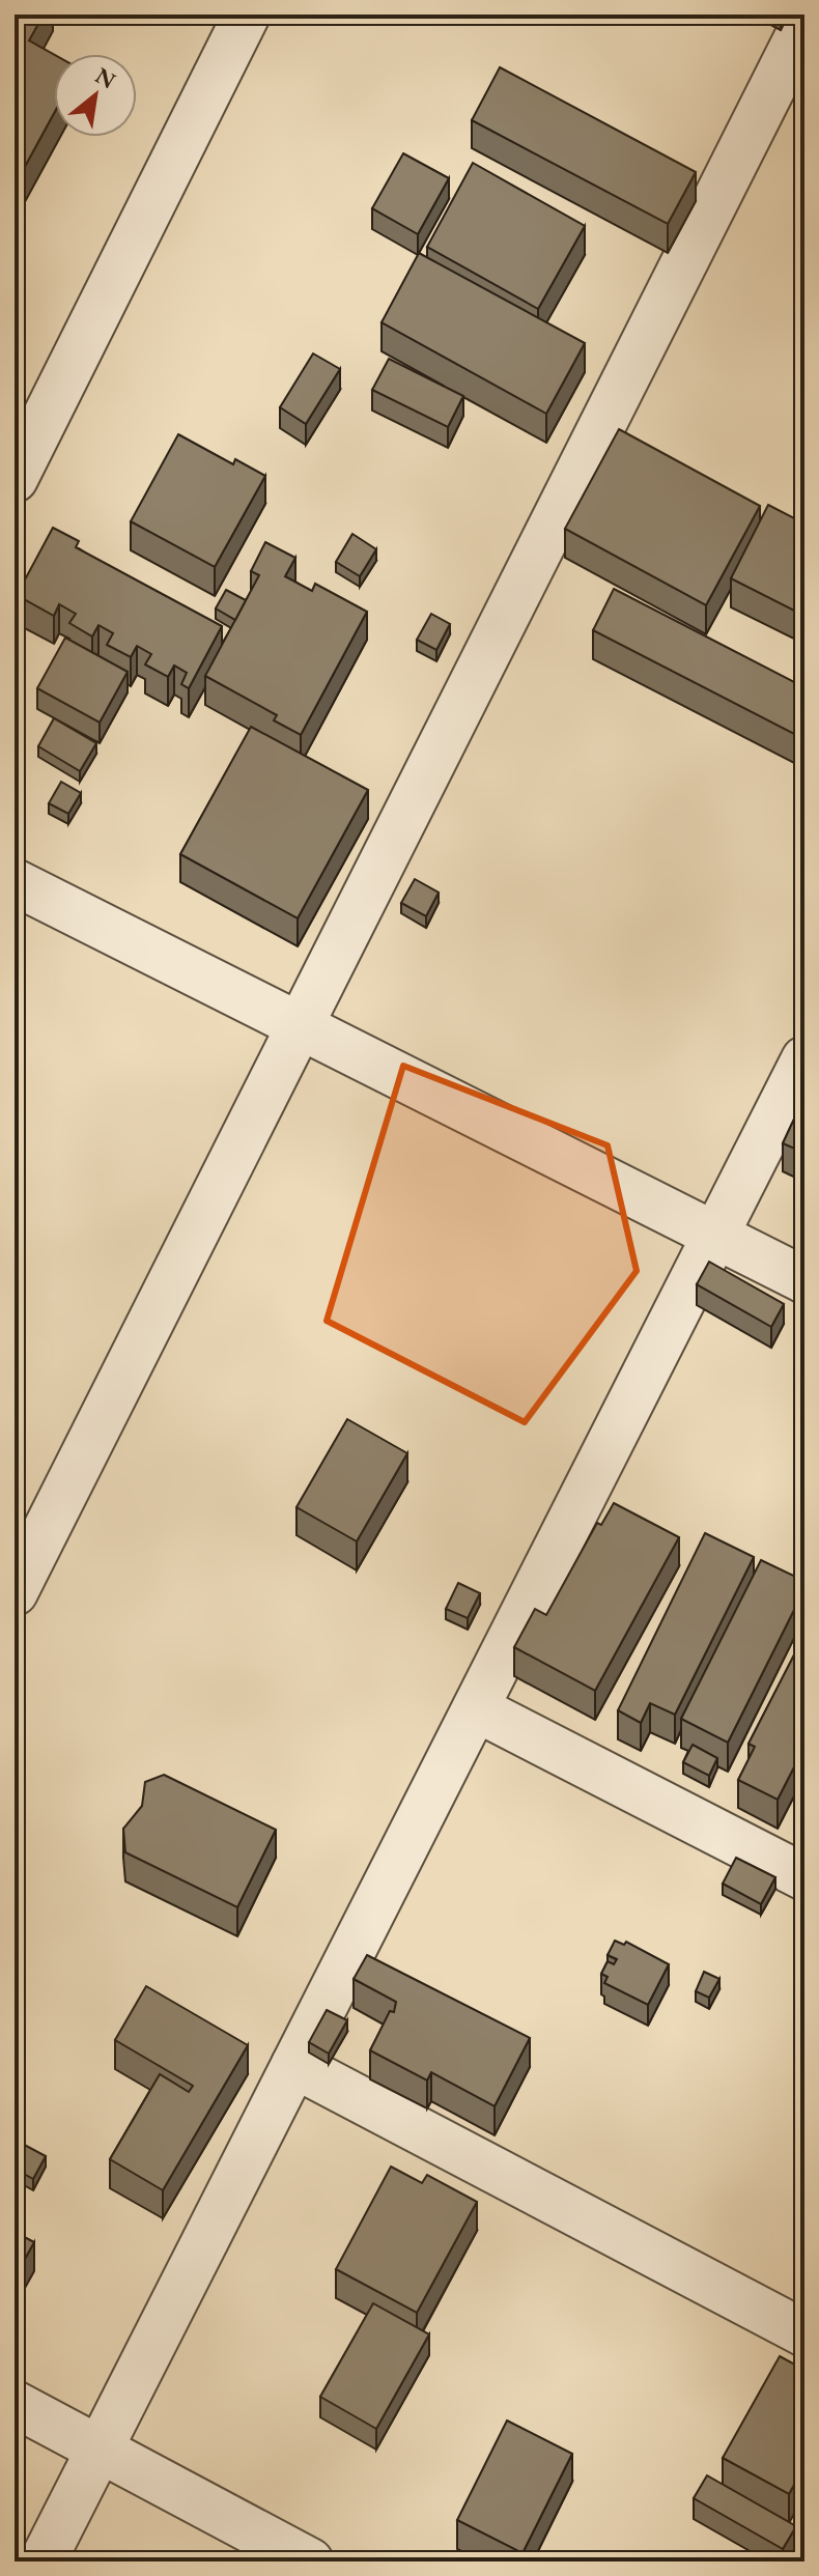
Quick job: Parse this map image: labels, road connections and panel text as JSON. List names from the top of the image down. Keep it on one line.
{"north":"top right"}
